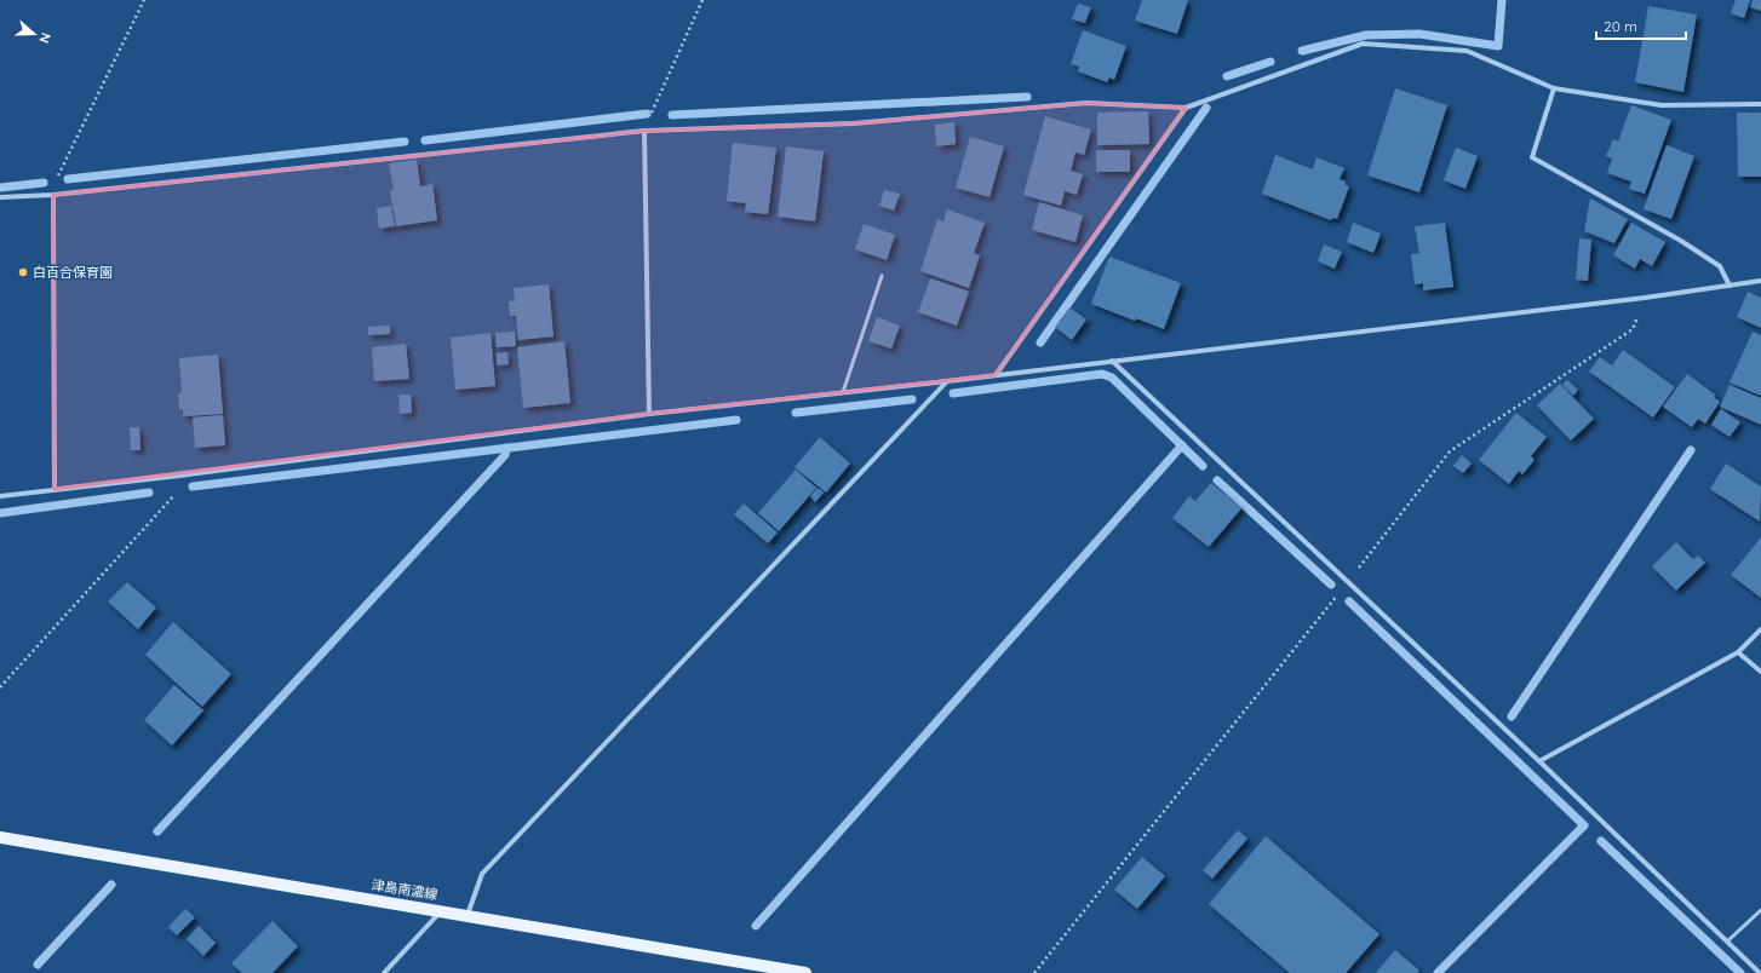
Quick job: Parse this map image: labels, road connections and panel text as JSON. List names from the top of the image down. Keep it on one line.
{"streets":{"main road":["津島南濃線"]},"places":["白百合保育園"],"scale_bar":"20 m","north":"right"}
